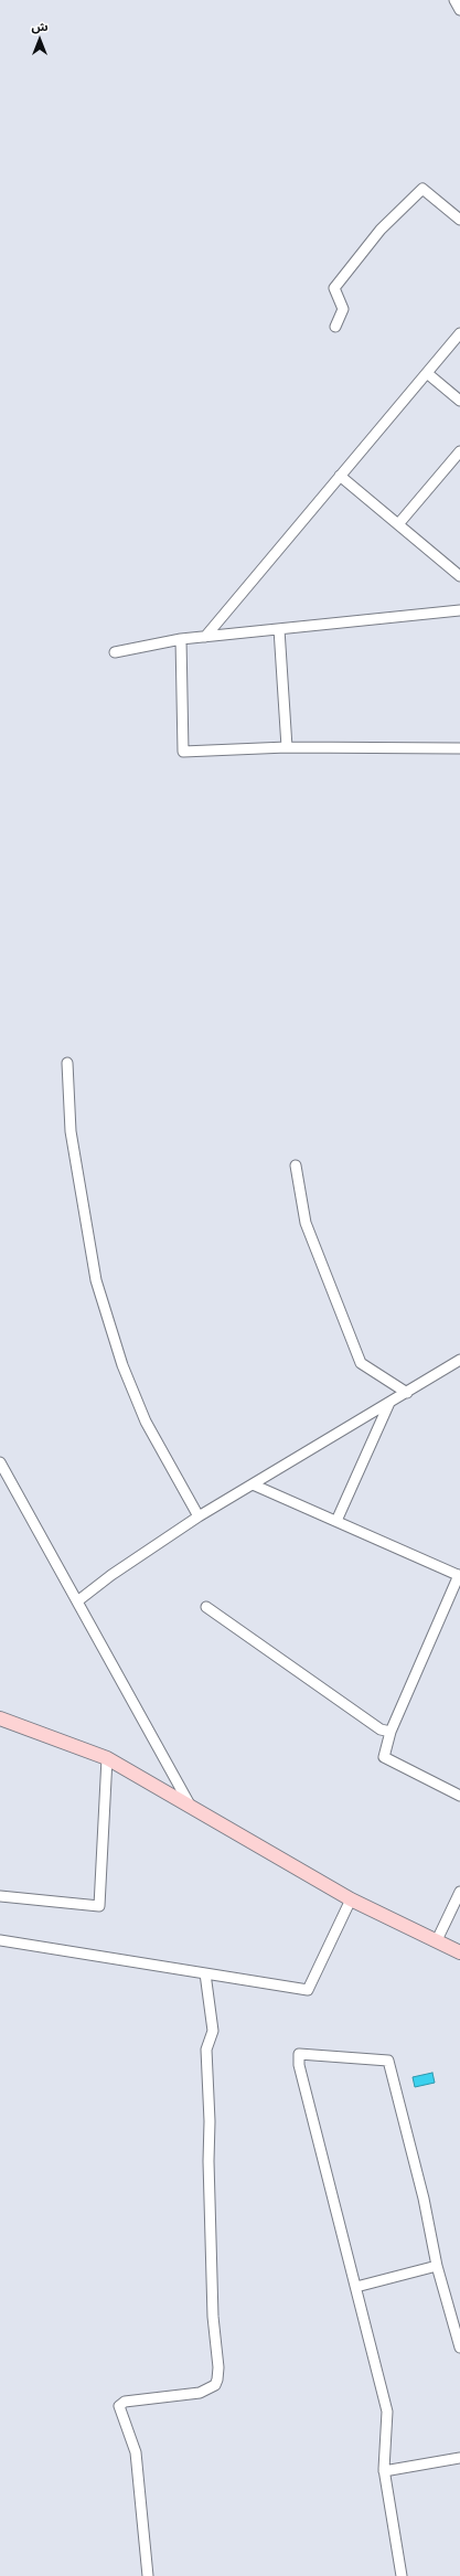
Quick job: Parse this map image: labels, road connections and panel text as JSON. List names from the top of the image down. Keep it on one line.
{"north":"top"}
